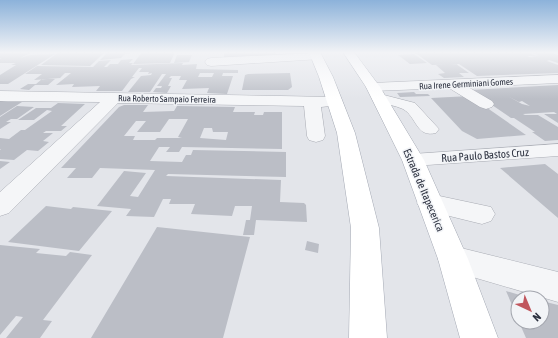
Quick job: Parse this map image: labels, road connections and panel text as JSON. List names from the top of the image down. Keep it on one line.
{"streets":{"main road":["Estrada de Itapecerica"],"street":["Rua Irene Germiniani Gomes","Rua Roberto Sampaio Ferreira","Rua Paulo Bastos Cruz"]},"crossings":[["Rua Irene Germiniani Gomes","Estrada de Itapecerica"],["Rua Paulo Bastos Cruz","Estrada de Itapecerica"]],"north":"bottom right"}
